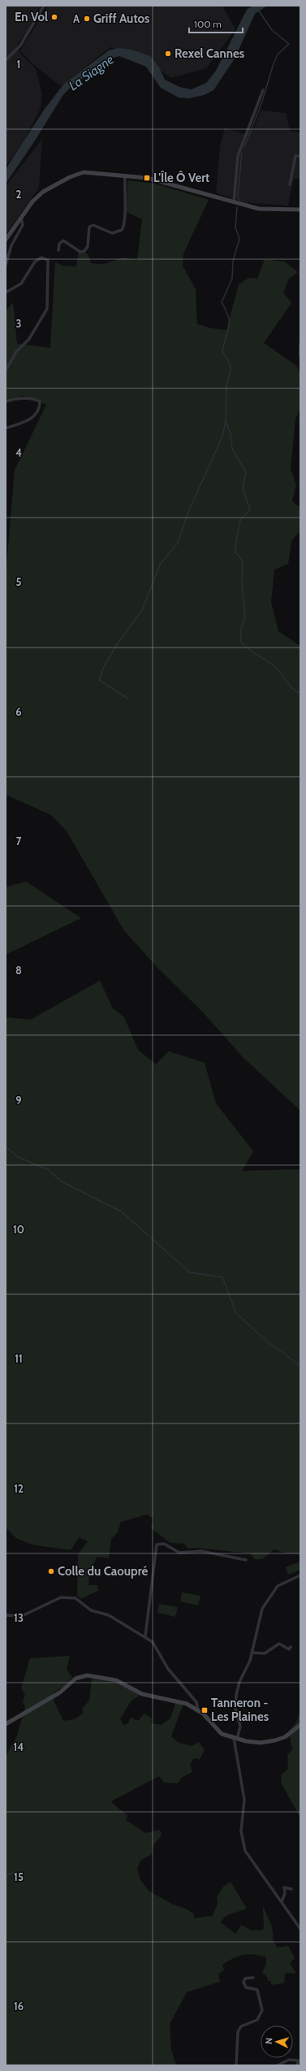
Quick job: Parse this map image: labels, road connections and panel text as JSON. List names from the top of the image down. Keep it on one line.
{"water":["La Siagne"],"places":{"other":["En Vol","Griff Autos","Rexel Cannes","Colle du Caoupré"],"transit":["L'Île Ô Vert","Tanneron - Les Plaines"]},"scale_bar":"100 m","north":"left","grid":{"columns":["A"],"rows":["1","2","3","4","5","6","7","8","9","10","11","12","13","14","15","16"]}}
